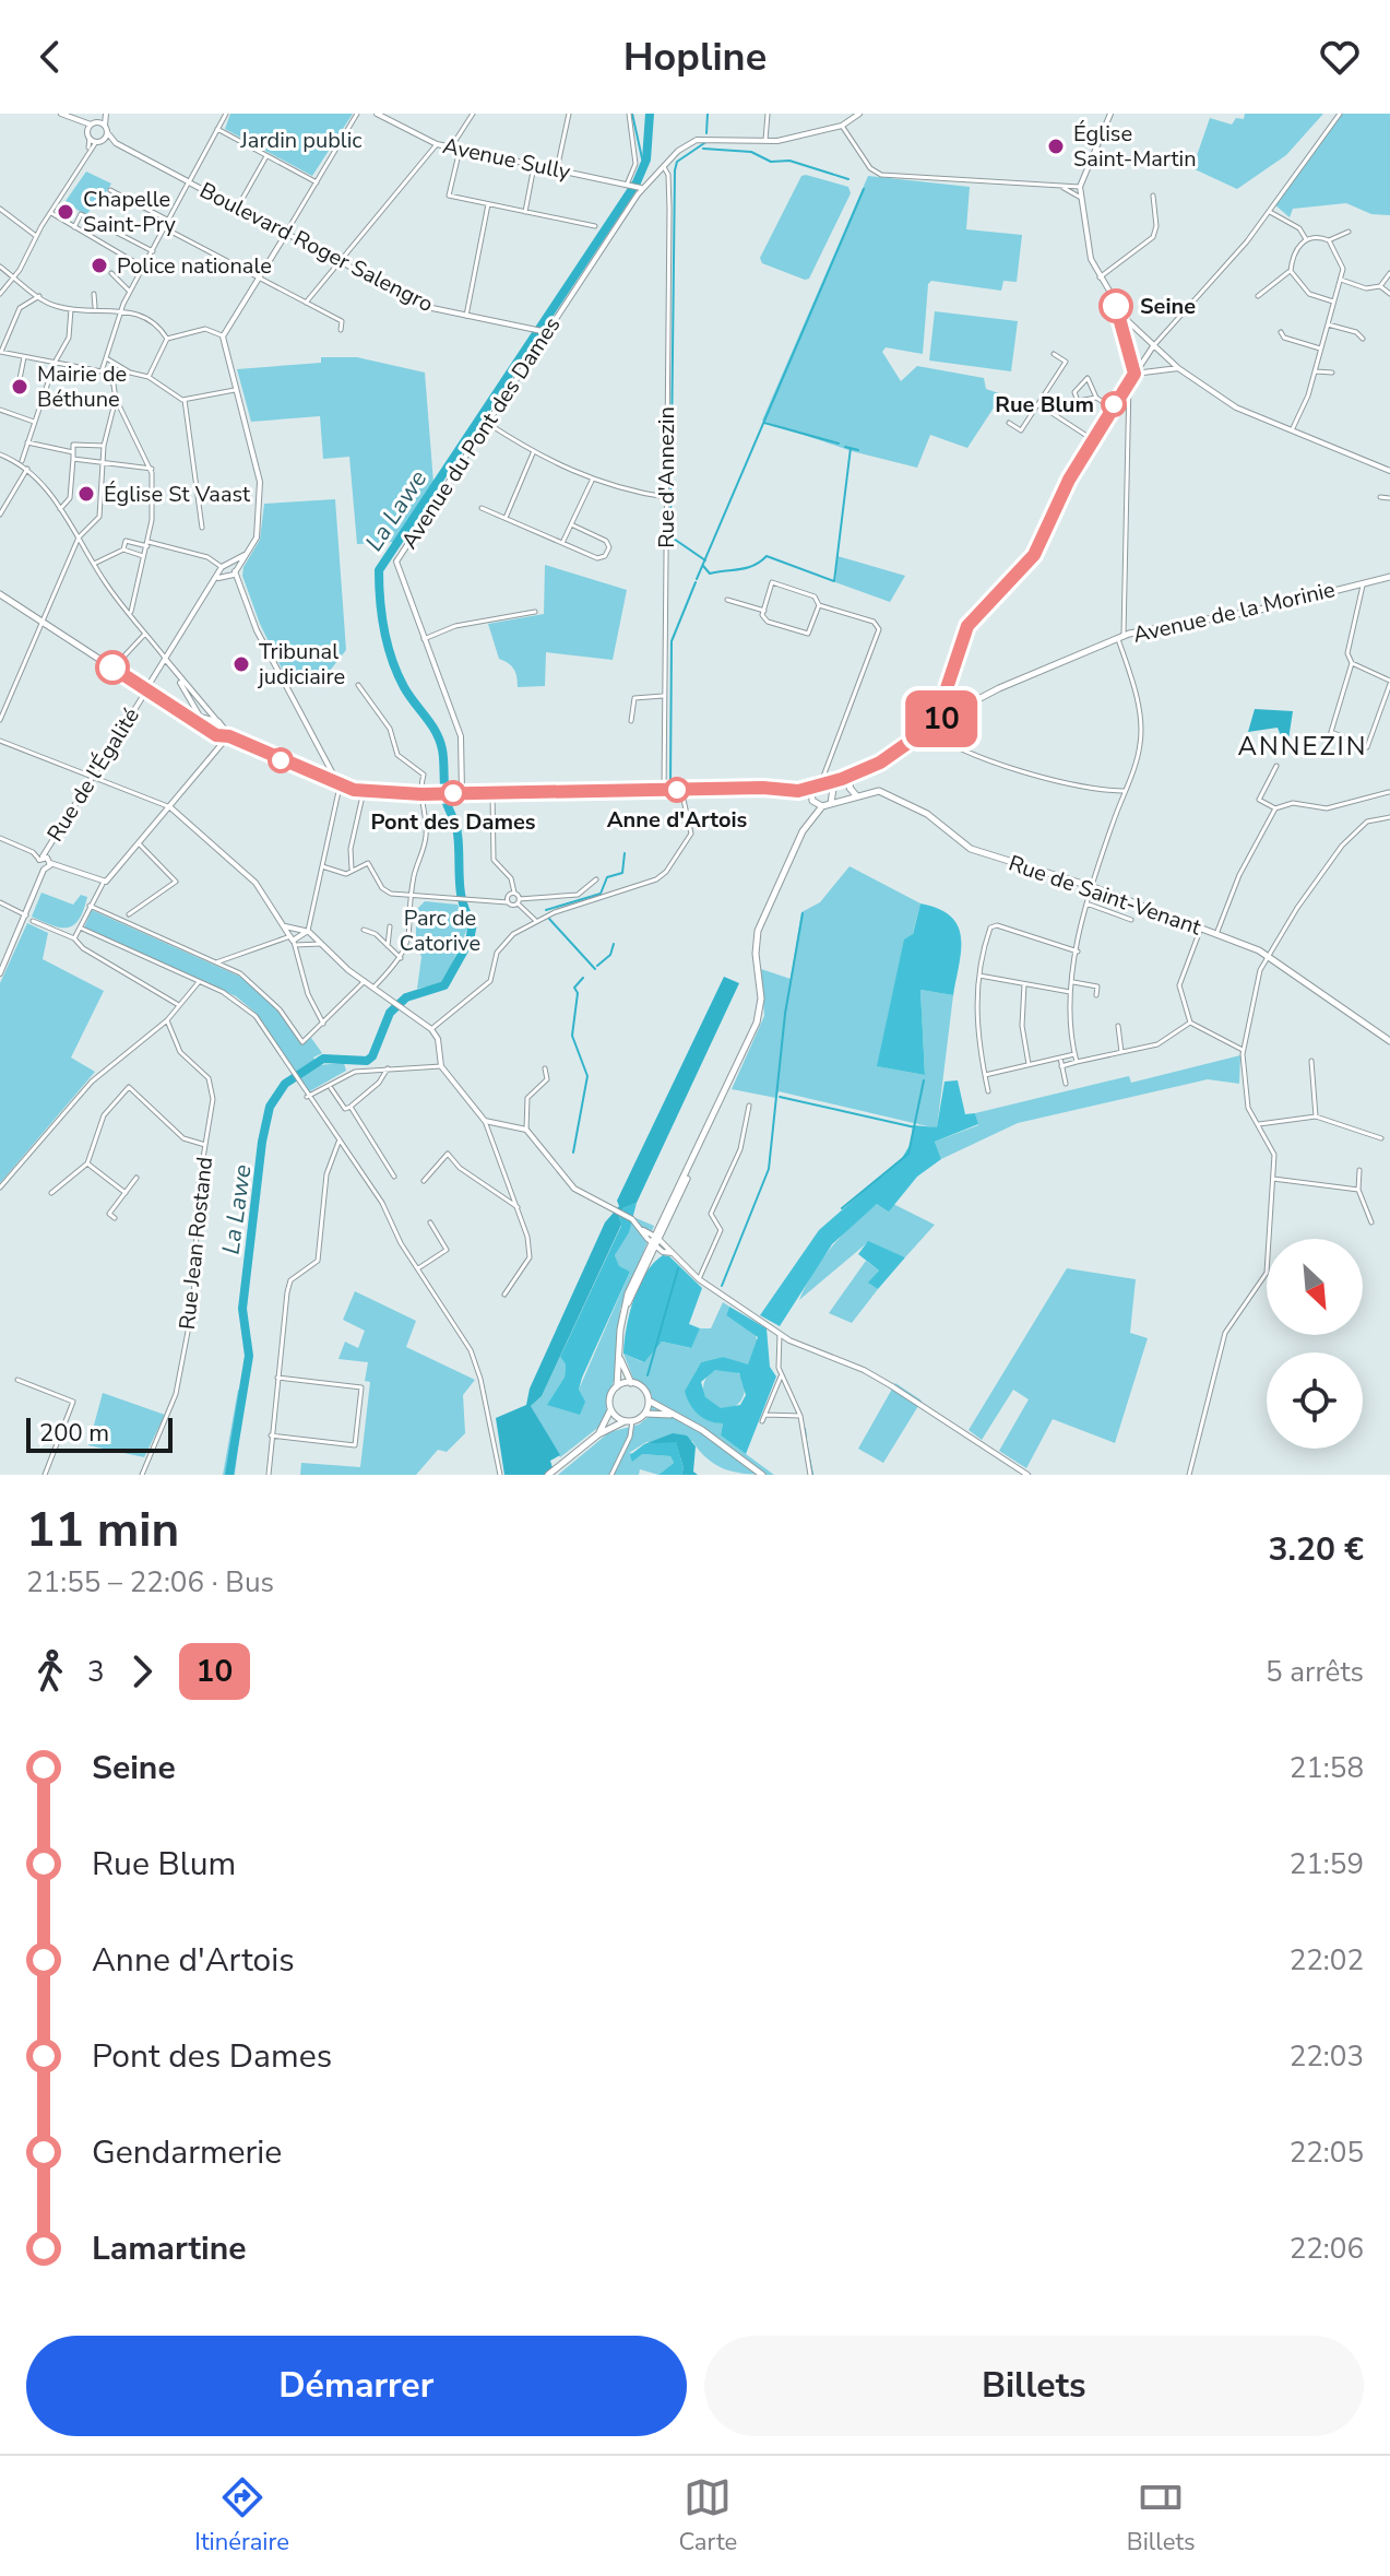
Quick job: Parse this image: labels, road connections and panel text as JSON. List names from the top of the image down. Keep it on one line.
{"streets":{"main road":["Avenue de la Morinie","Rue de Saint-Venant"],"street":["Avenue Sully","Boulevard Roger Salengro","Avenue du Pont des Dames","Rue d'Annezin","Rue de l'Égalité","Rue Jean Rostand"]},"crossings":[["Avenue Sully","Avenue du Pont des Dames"],["Boulevard Roger Salengro","Avenue du Pont des Dames"],["Avenue du Pont des Dames","Rue d'Annezin"]],"districts":["ANNEZIN"],"water":["La Lawe"],"parks":["Jardin public","Parc de Catorive"],"places":["Église Saint-Martin","Chapelle Saint-Pry","Police nationale","Seine","Mairie de Béthune","Rue Blum","Église St Vaast","Tribunal judiciaire","Anne d'Artois","Pont des Dames"],"lines":["bus line 10"],"scale_bar":"200 m","north":"bottom right","page":{"header":"Hopline","on_map":"10","scale":"200 m","heading":["11 min","21:55 – 22:06 · Bus","3.20 €"],"legs":["3","10","5 arrêts"],"list":[{"name":"Seine","value":"21:58"},{"name":"Rue Blum","value":"21:59"},{"name":"Anne d'Artois","value":"22:02"},{"name":"Pont des Dames","value":"22:03"},{"name":"Gendarmerie","value":"22:05"},{"name":"Lamartine","value":"22:06"}],"buttons":["Démarrer","Billets"],"tabs":["Itinéraire","Carte","Billets"]}}
